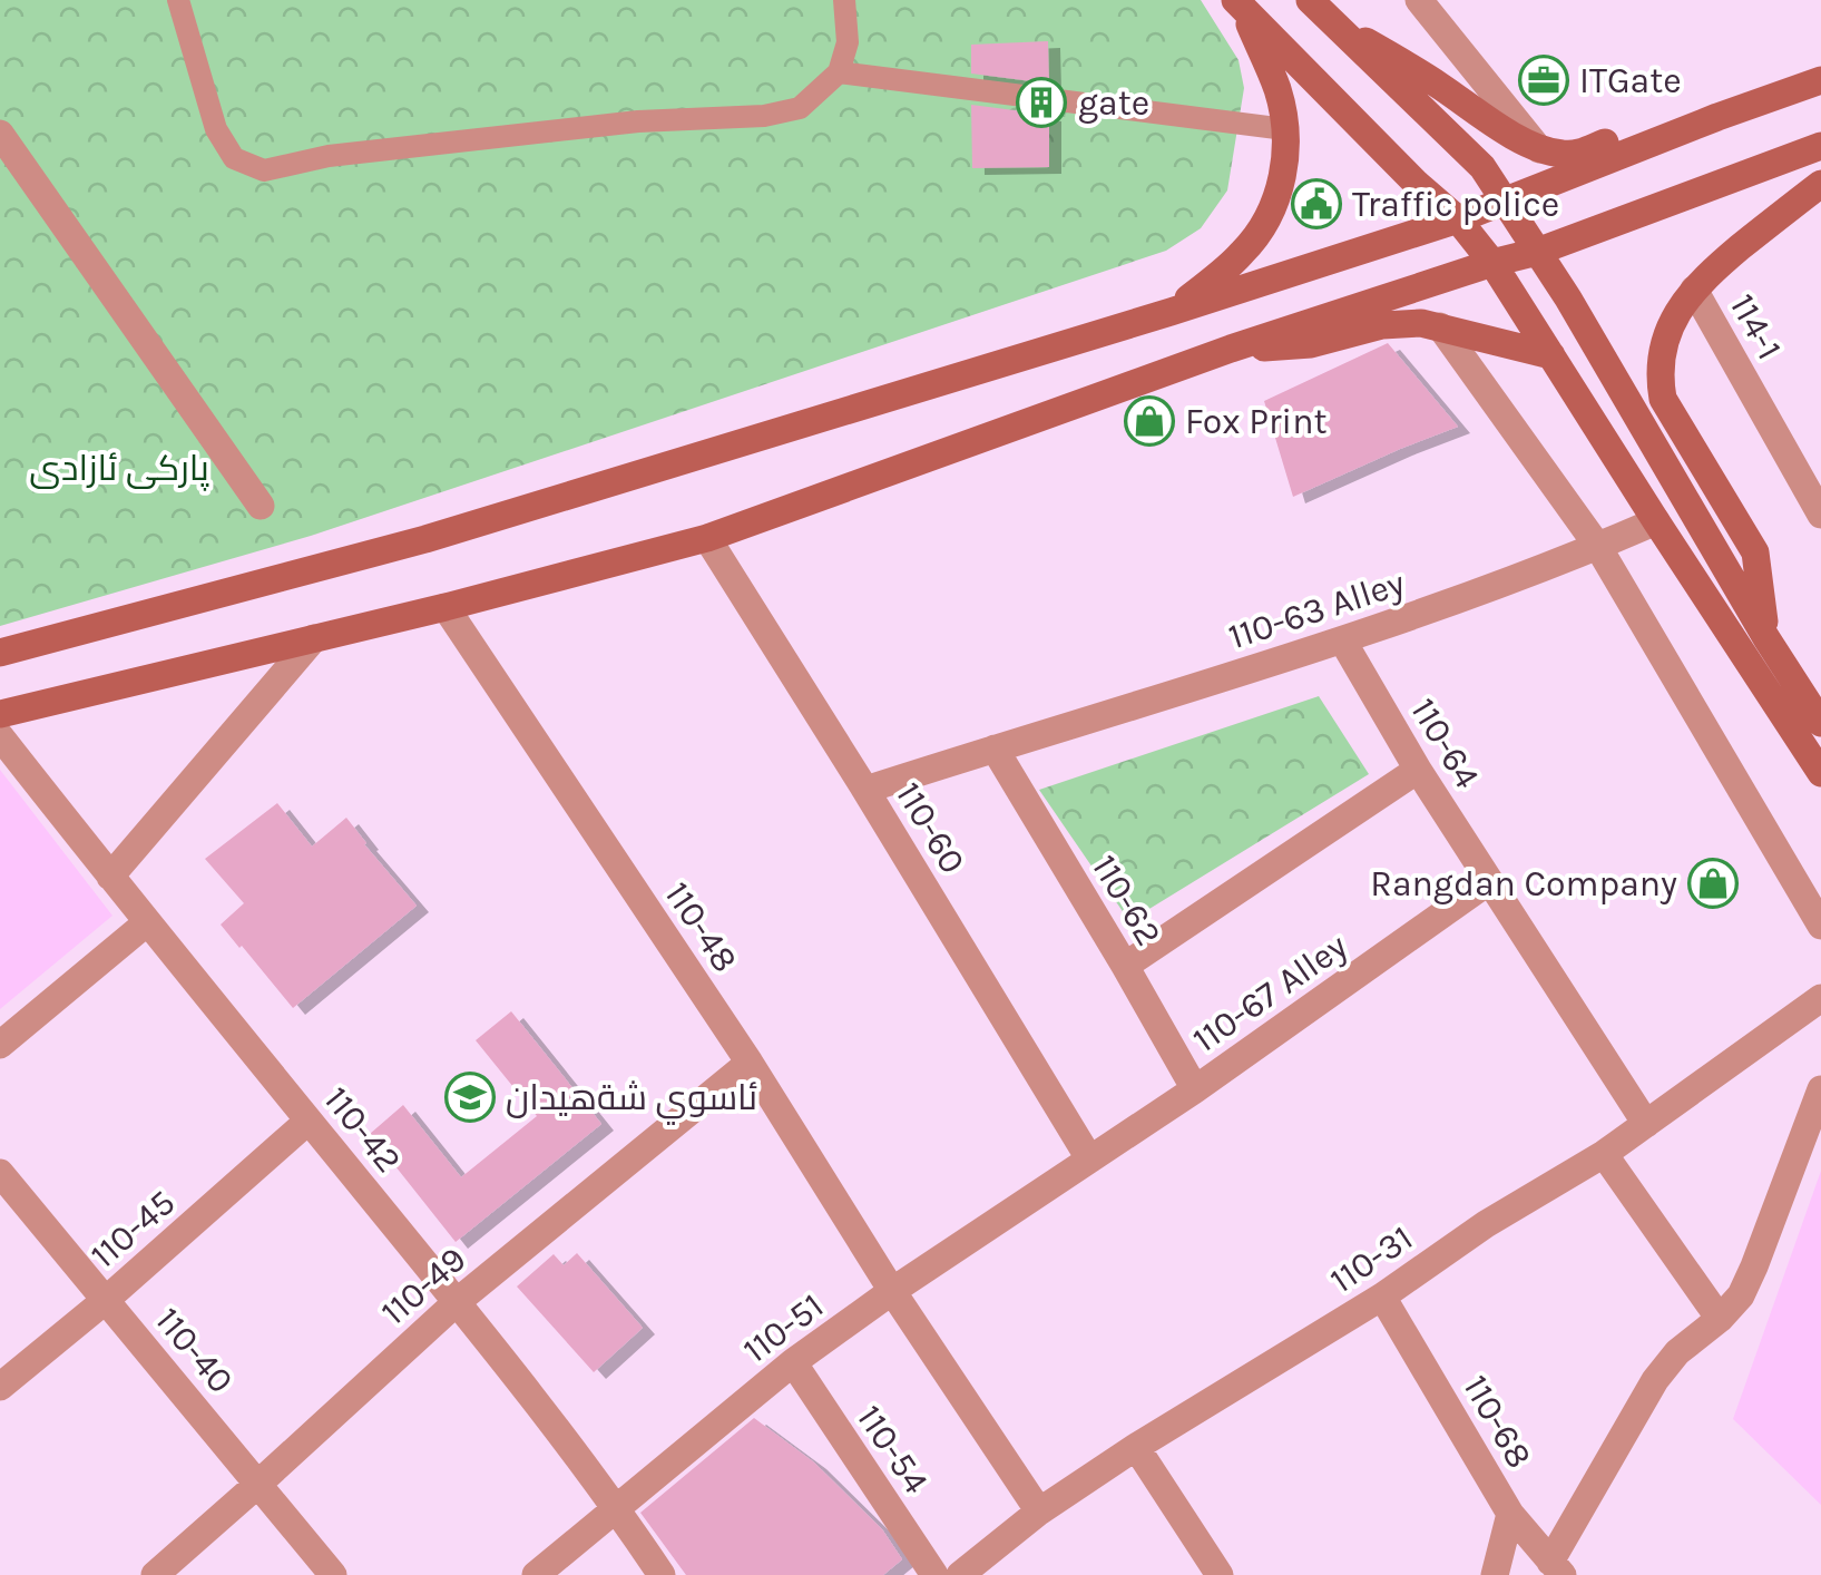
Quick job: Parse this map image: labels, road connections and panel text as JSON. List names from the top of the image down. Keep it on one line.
{"streets":{"street":["114-1","110-63 Alley","110-64","110-60","110-62","110-48","110-67 Alley","110-42","110-45","110-31","110-49","110-51","110-40","110-68","110-54"]},"crossings":[["110-63 Alley","110-64"],["110-63 Alley","110-60"],["110-63 Alley","110-62"],["110-64","110-67 Alley"],["110-64","110-31"],["110-60","110-67 Alley"],["110-60","110-51"],["110-62","110-67 Alley"],["110-48","110-31"],["110-48","110-49"],["110-48","110-51"],["110-67 Alley","110-51"],["110-42","110-45"],["110-42","110-49"],["110-42","110-51"],["110-45","110-40"],["110-31","110-68"],["110-49","110-40"],["110-51","110-54"]],"parks":["پارکی ئازادی"],"places":{"office":["ITGate"],"building":["gate"],"public building":["Traffic police"],"shop":["Fox Print","Rangdan Company"],"school or university":["ئاسوي شةهيدان"]}}
